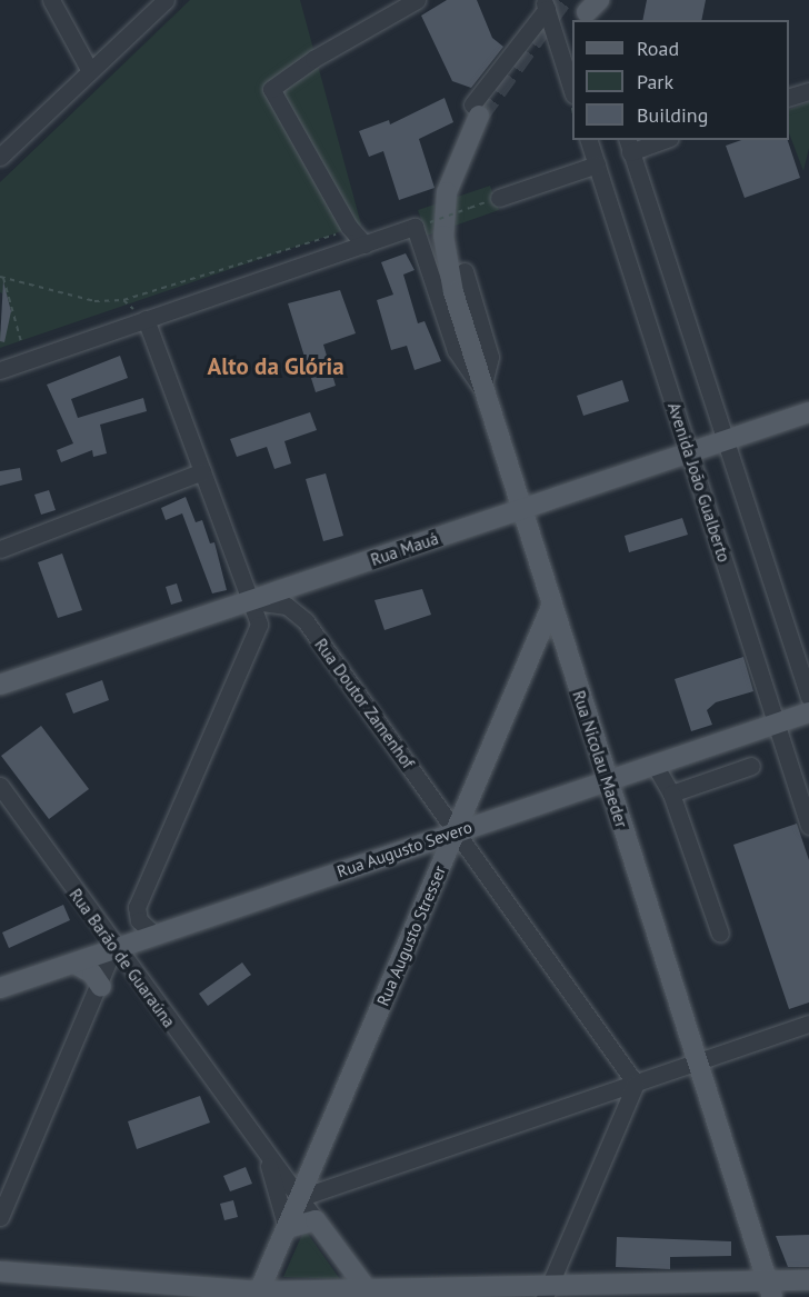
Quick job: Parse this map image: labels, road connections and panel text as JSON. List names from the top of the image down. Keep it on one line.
{"streets":{"main road":["Rua Mauá","Rua Nicolau Maeder","Rua Augusto Severo","Rua Augusto Stresser","Rua Barão de Guaraúna"],"street":["Avenida João Gualberto","Rua Doutor Zamenhof"]},"crossings":[["Avenida João Gualberto","Rua Mauá"],["Avenida João Gualberto","Rua Augusto Severo"],["Rua Mauá","Rua Doutor Zamenhof"],["Rua Mauá","Rua Nicolau Maeder"],["Rua Doutor Zamenhof","Rua Augusto Severo"],["Rua Doutor Zamenhof","Rua Augusto Stresser"],["Rua Nicolau Maeder","Rua Augusto Severo"],["Rua Nicolau Maeder","Rua Augusto Stresser"],["Rua Augusto Severo","Rua Augusto Stresser"],["Rua Augusto Severo","Rua Barão de Guaraúna"],["Rua Augusto Stresser","Rua Barão de Guaraúna"]],"districts":["Alto da Glória"],"legend":["Road","Park","Building"]}
